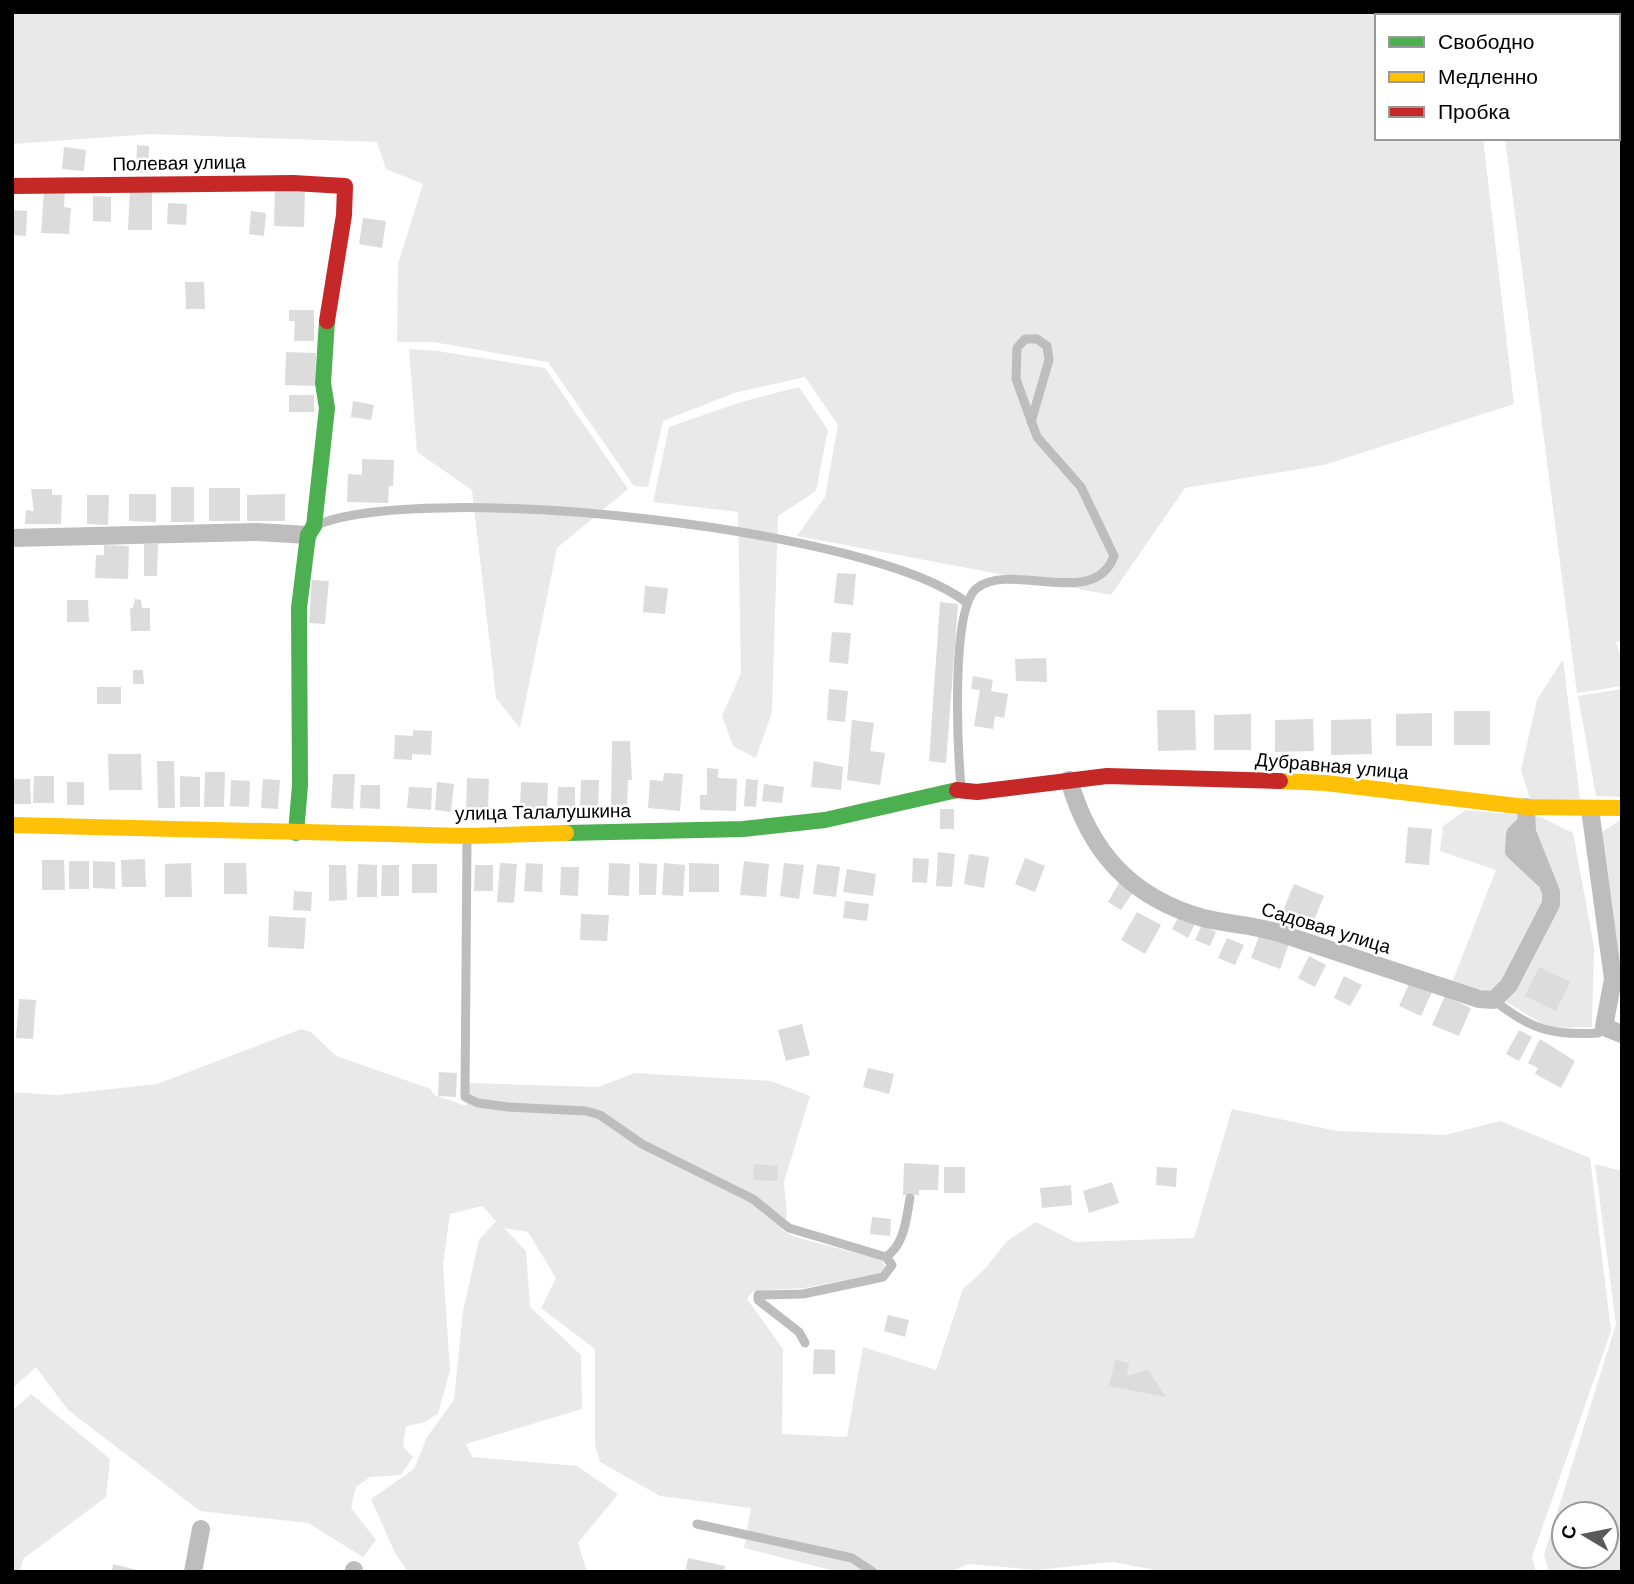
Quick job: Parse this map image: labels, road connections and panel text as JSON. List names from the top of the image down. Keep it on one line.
{"streets":{"street":["Полевая улица","Дубравная улица","улица Талалушкина","Садовая улица"]},"crossings":[["Дубравная улица","улица Талалушкина"],["Дубравная улица","Садовая улица"],["улица Талалушкина","Садовая улица"]],"legend":["Свободно","Медленно","Пробка"],"north":"left"}
